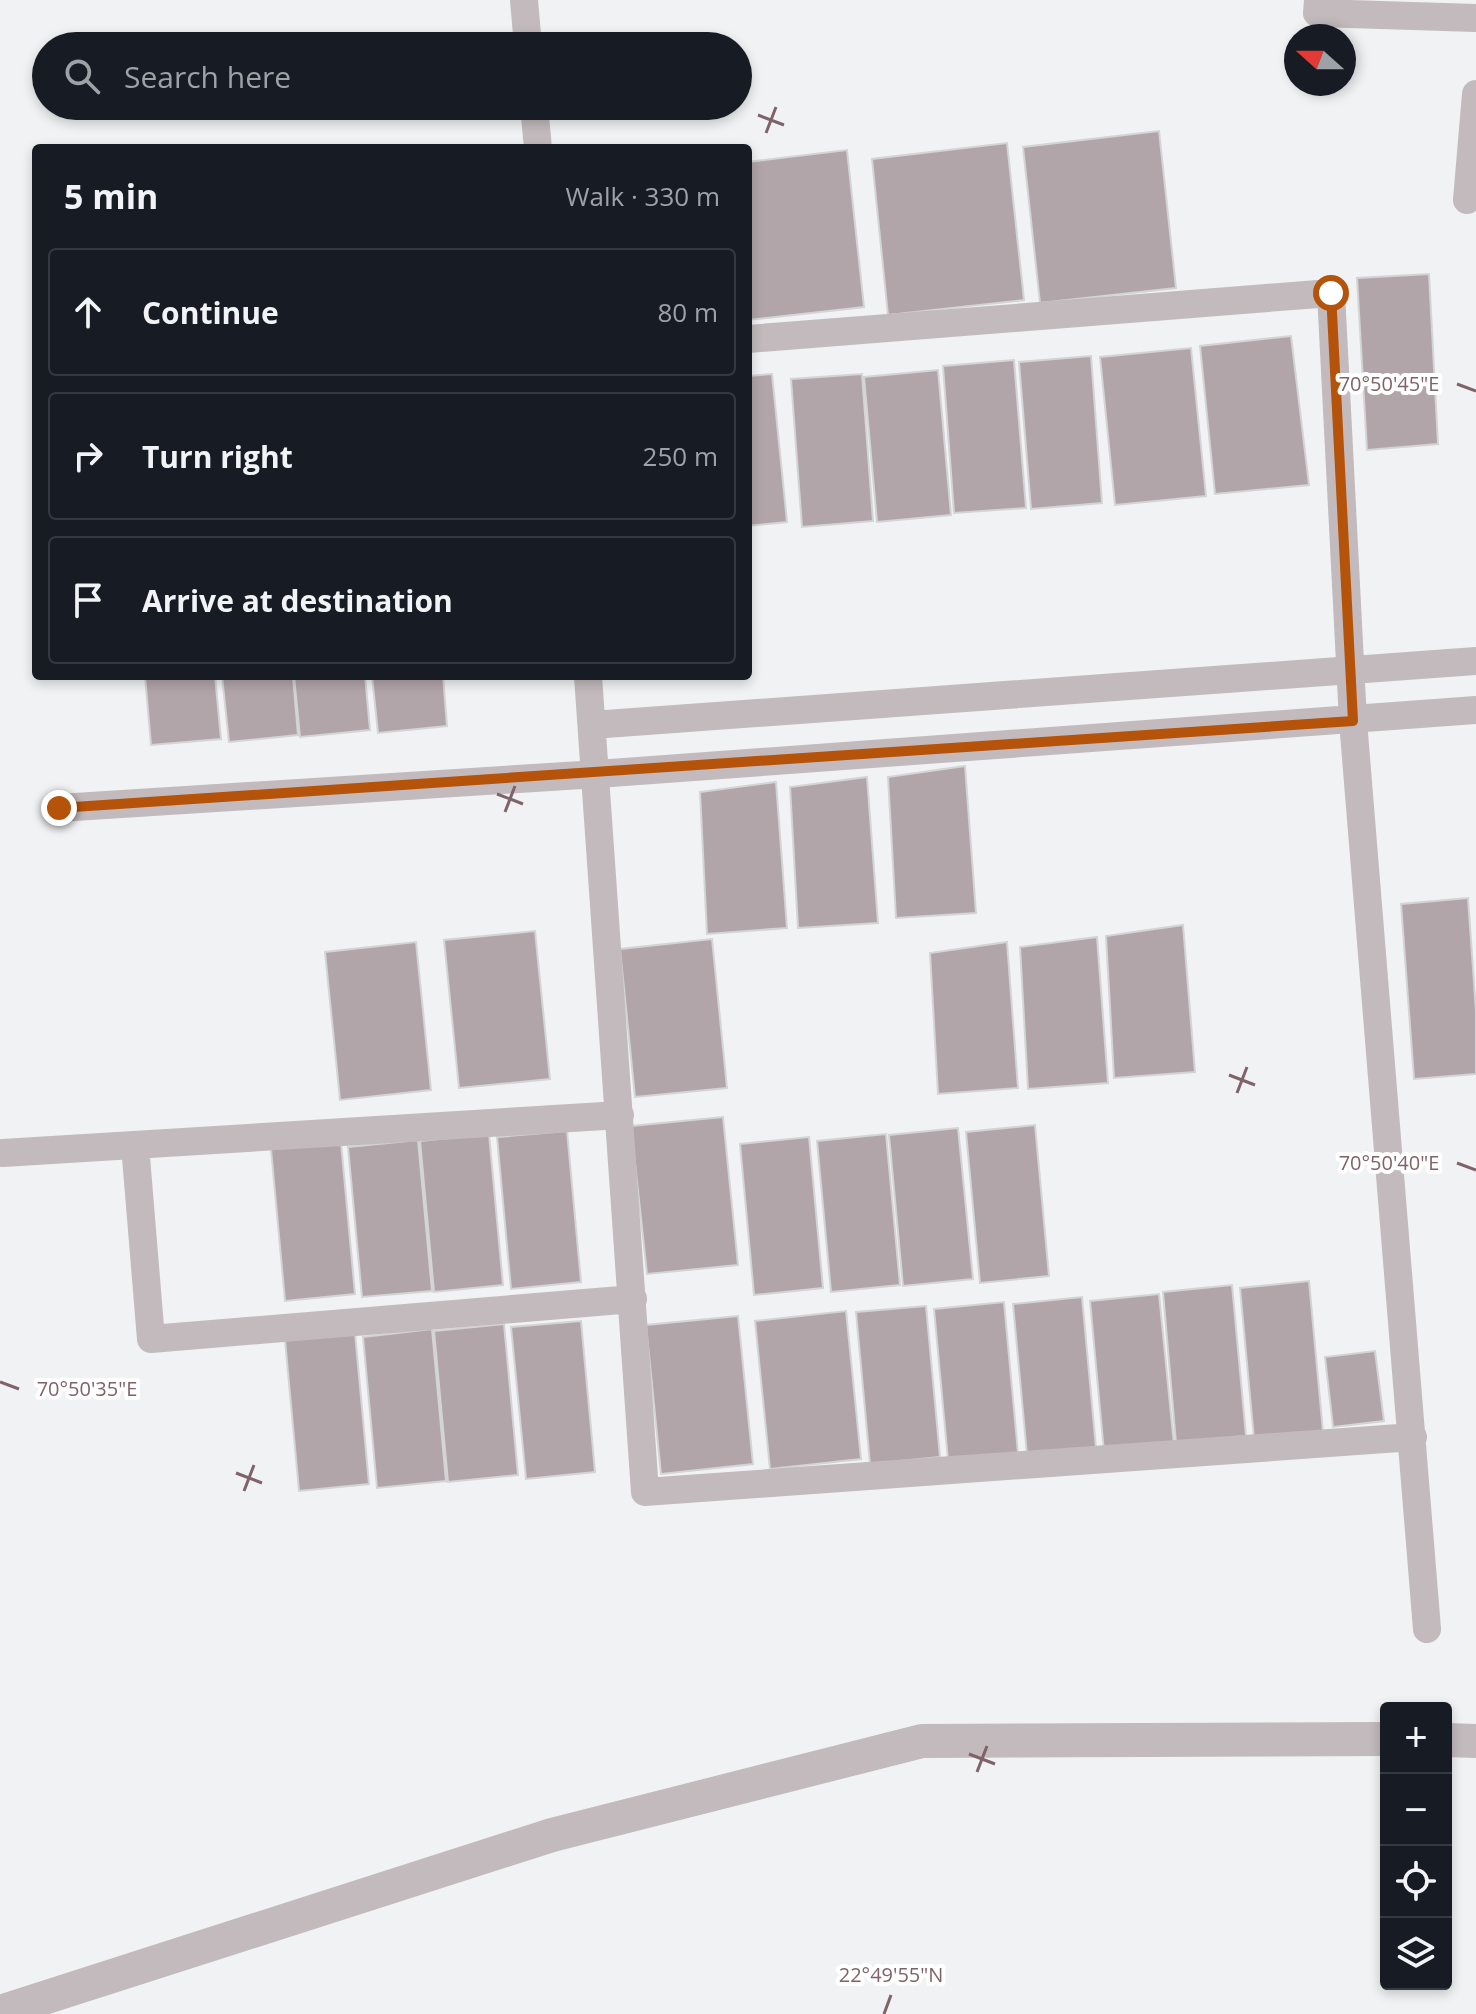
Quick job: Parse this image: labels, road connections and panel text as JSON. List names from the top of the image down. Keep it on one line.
{"north":"left","page":{"search":"Search here","heading":["5 min","Walk · 330 m"],"list":[["Continue","80 m"],["Turn right","250 m"],"Arrive at destination"],"map_buttons":["+","−"]},"coordinates":["70°50'45\"E","70°50'40\"E","70°50'35\"E","22°49'55\"N"]}
